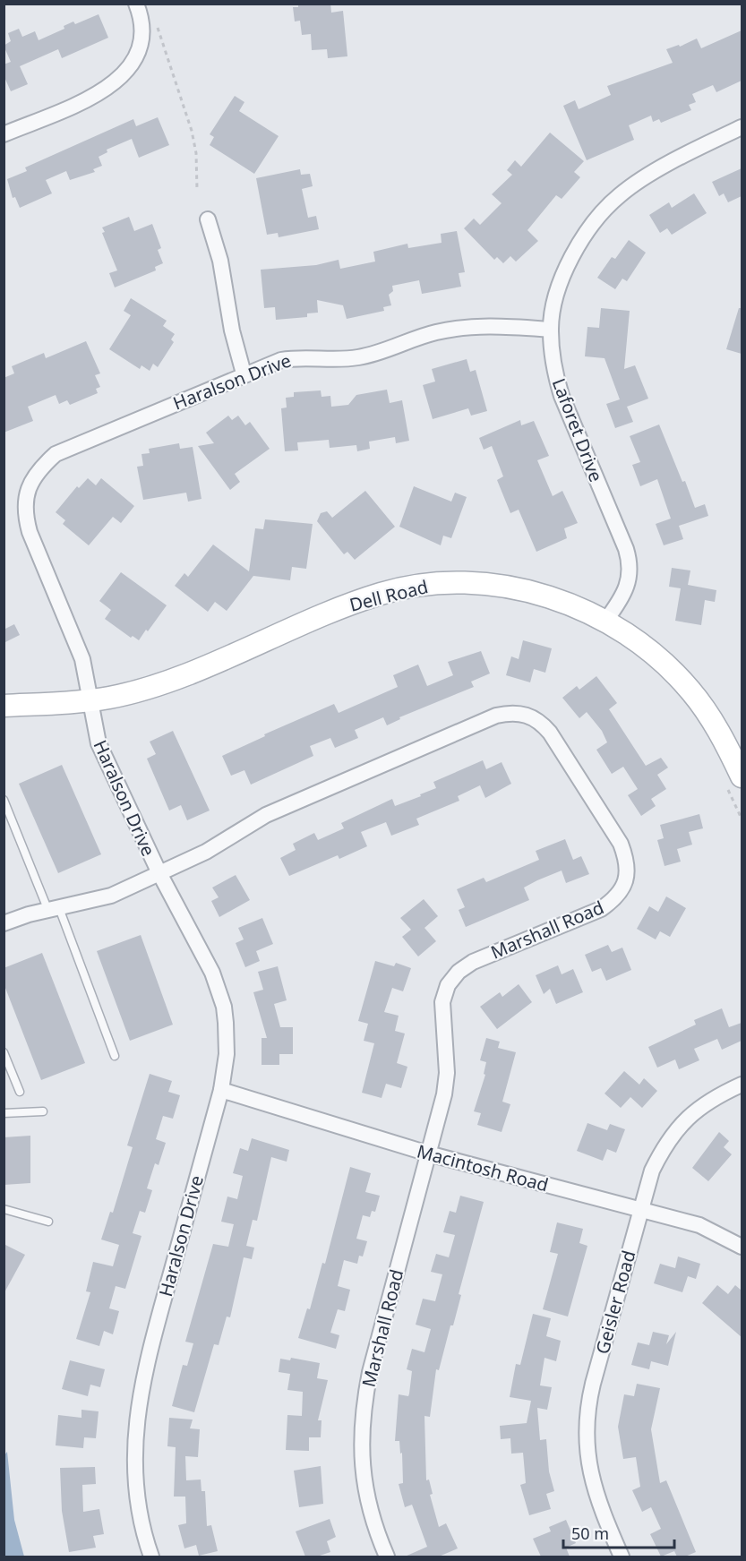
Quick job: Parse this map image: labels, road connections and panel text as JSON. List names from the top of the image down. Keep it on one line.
{"streets":{"street":["Haralson Drive","Laforet Drive","Dell Road","Marshall Road","Macintosh Road","Geisler Road"]},"crossings":[["Haralson Drive","Laforet Drive"],["Haralson Drive","Dell Road"],["Haralson Drive","Marshall Road"],["Haralson Drive","Macintosh Road"],["Laforet Drive","Dell Road"],["Marshall Road","Macintosh Road"],["Macintosh Road","Geisler Road"]],"scale_bar":"50 m"}
